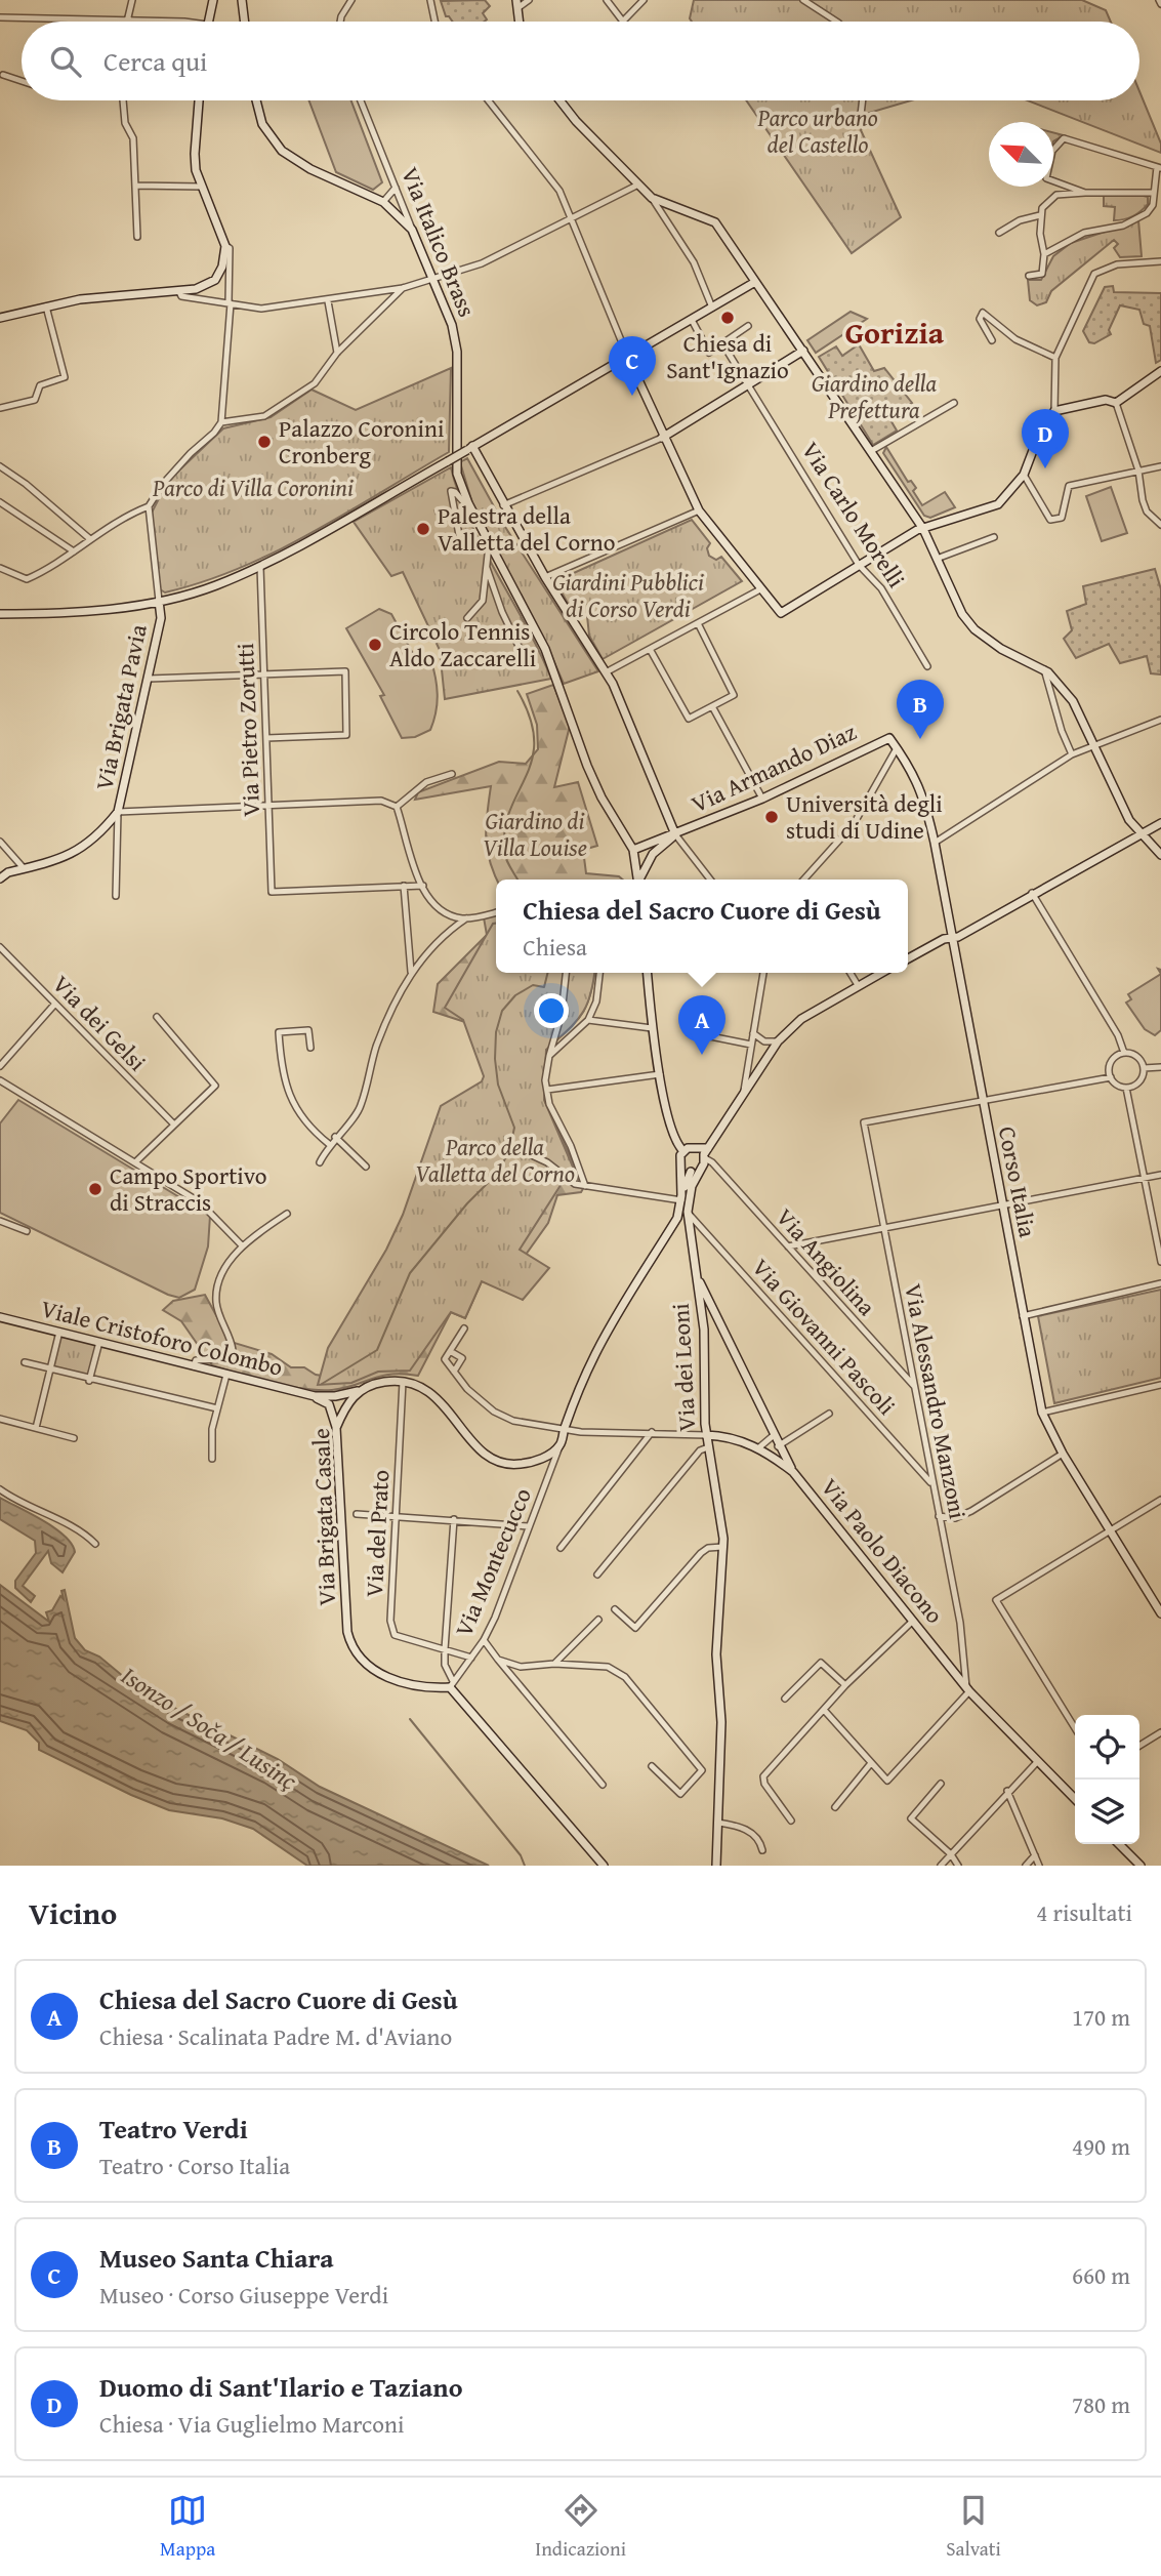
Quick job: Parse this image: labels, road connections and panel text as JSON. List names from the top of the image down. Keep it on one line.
{"streets":{"main road":["Via Italico Brass","Via Brigata Pavia","Via Armando Diaz","Corso Italia","Viale Cristoforo Colombo","Via dei Leoni","Via Brigata Casale","Via Paolo Diacono"],"street":["Via Carlo Morelli","Via Pietro Zorutti","Via dei Gelsi","Via Angiolina","Via Giovanni Pascoli","Via Alessandro Manzoni","Via del Prato","Via Montecucco"]},"crossings":[["Via Italico Brass","Via Armando Diaz"],["Via Armando Diaz","Corso Italia"],["Corso Italia","Via Alessandro Manzoni"],["Via Angiolina","Via Alessandro Manzoni"],["Via Giovanni Pascoli","Via dei Leoni"],["Via Giovanni Pascoli","Via Alessandro Manzoni"],["Viale Cristoforo Colombo","Via Brigata Casale"],["Via dei Leoni","Via Paolo Diacono"],["Via Alessandro Manzoni","Via Paolo Diacono"],["Via Brigata Casale","Via Montecucco"]],"districts":["Gorizia"],"water":["Isonzo / Soča / Lusinç"],"parks":["Parco urbano del Castello","Giardino della Prefettura","Parco di Villa Coronini","Giardini Pubblici di Corso Verdi","Giardino di Villa Louise","Parco della Valletta del Corno"],"places":["Chiesa di Sant'Ignazio","Palazzo Coronini Cronberg","Palestra della Valletta del Corno","Circolo Tennis Aldo Zaccarelli","Università degli studi di Udine","Campo Sportivo di Straccis"],"north":"top left","page":{"search":"Cerca qui","pins":["C","D","B","A"],"popup":["Chiesa del Sacro Cuore di Gesù","Chiesa"],"heading":["Vicino","4 risultati"],"list":[{"mark":"A","name":"Chiesa del Sacro Cuore di Gesù","note":"Chiesa · Scalinata Padre M. d'Aviano","value":"170 m"},{"mark":"B","name":"Teatro Verdi","note":"Teatro · Corso Italia","value":"490 m"},{"mark":"C","name":"Museo Santa Chiara","note":"Museo · Corso Giuseppe Verdi","value":"660 m"},{"mark":"D","name":"Duomo di Sant'Ilario e Taziano","note":"Chiesa · Via Guglielmo Marconi","value":"780 m"}],"nav":["Mappa","Indicazioni","Salvati"]}}
